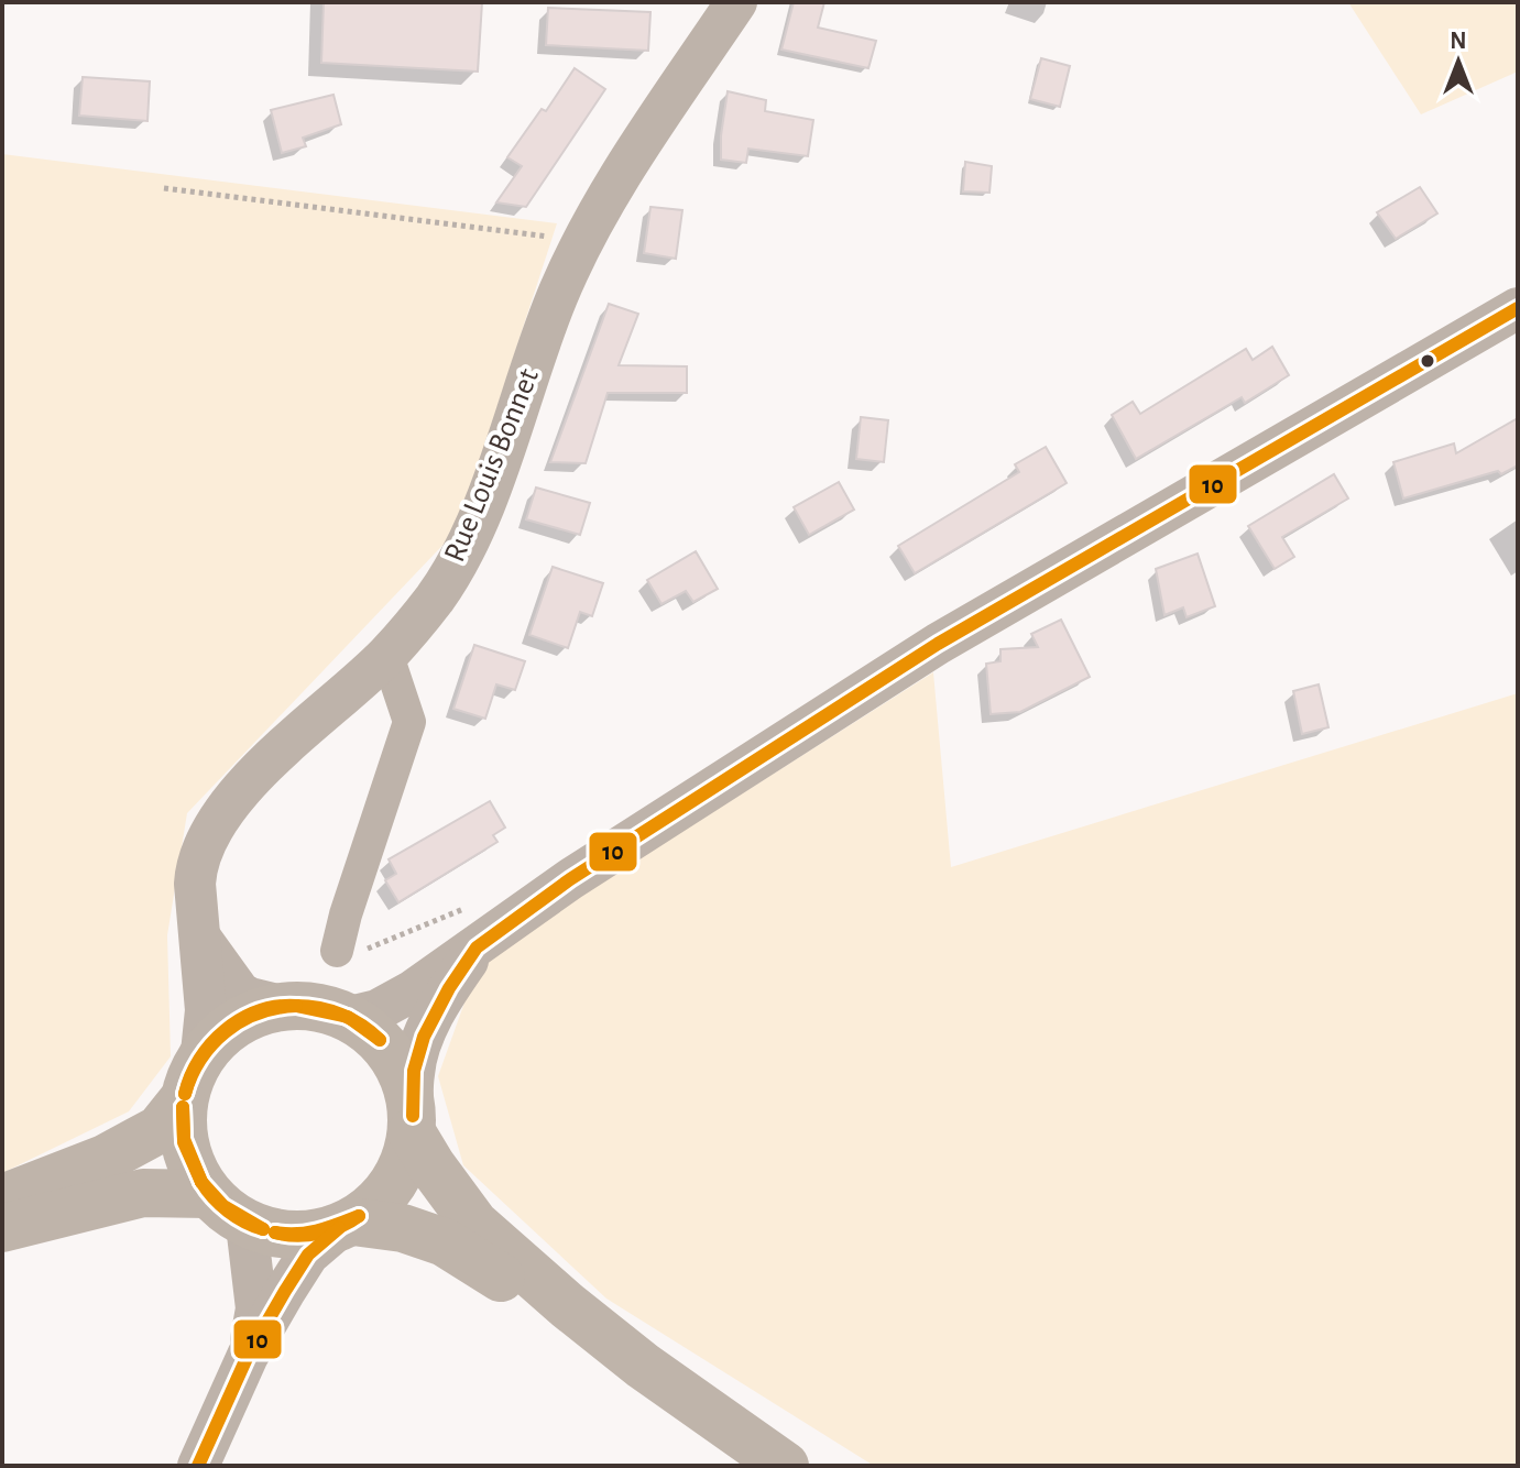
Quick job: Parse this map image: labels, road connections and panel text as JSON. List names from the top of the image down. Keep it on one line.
{"streets":{"street":["Rue Louis Bonnet"]},"lines":["transit line 10"],"north":"top"}
